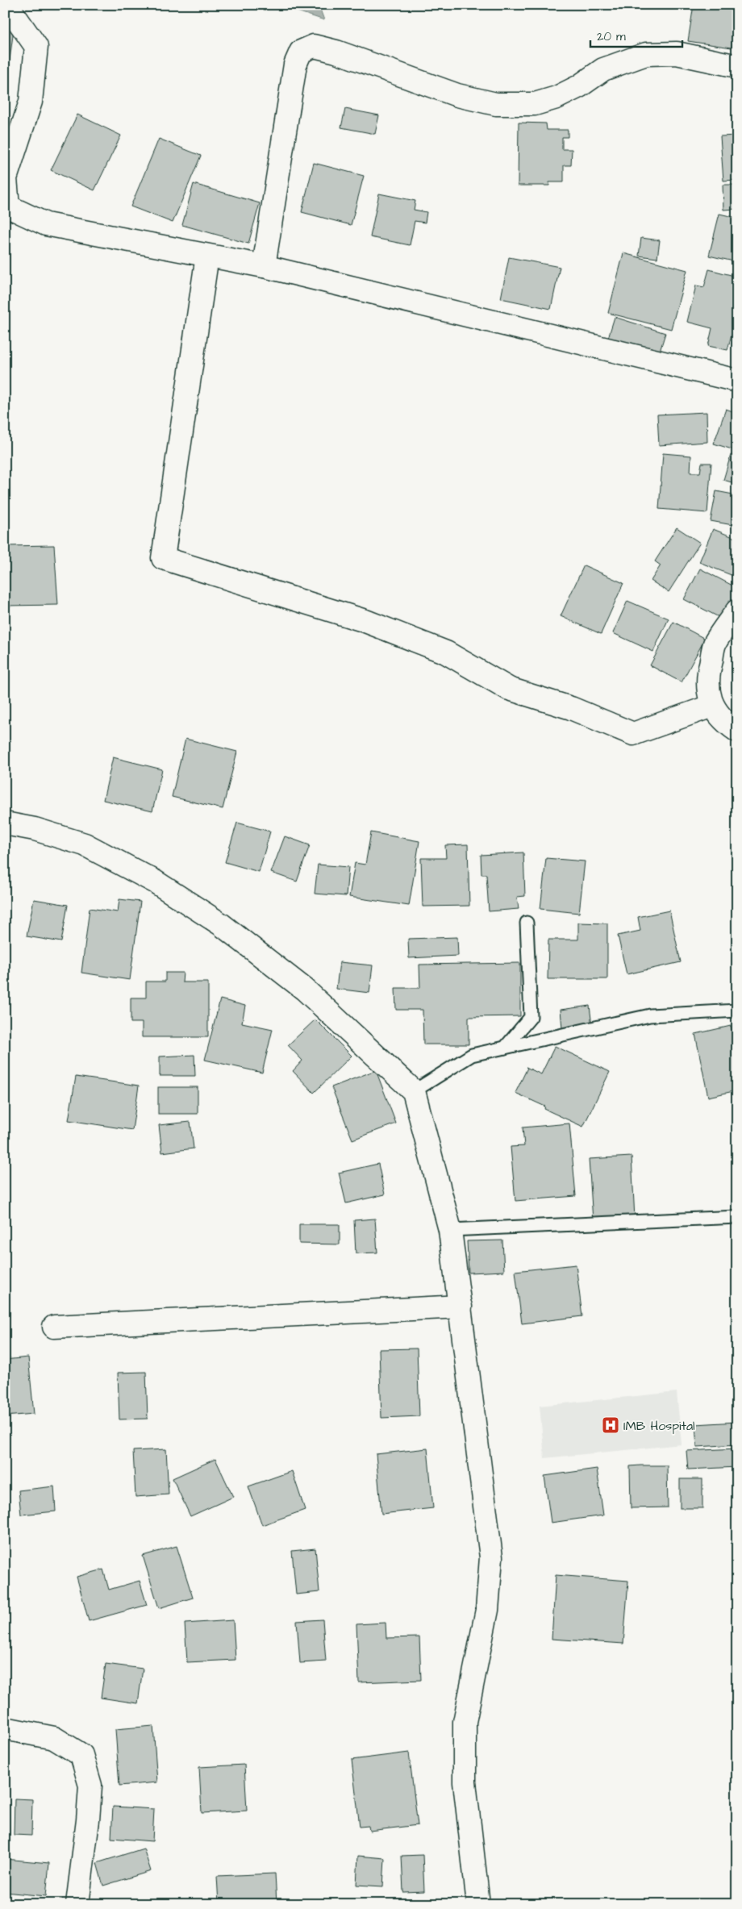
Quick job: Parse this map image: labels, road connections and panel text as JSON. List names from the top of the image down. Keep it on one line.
{"places":{"hospital":["IMB Hospital"]},"scale_bar":"20 m"}
